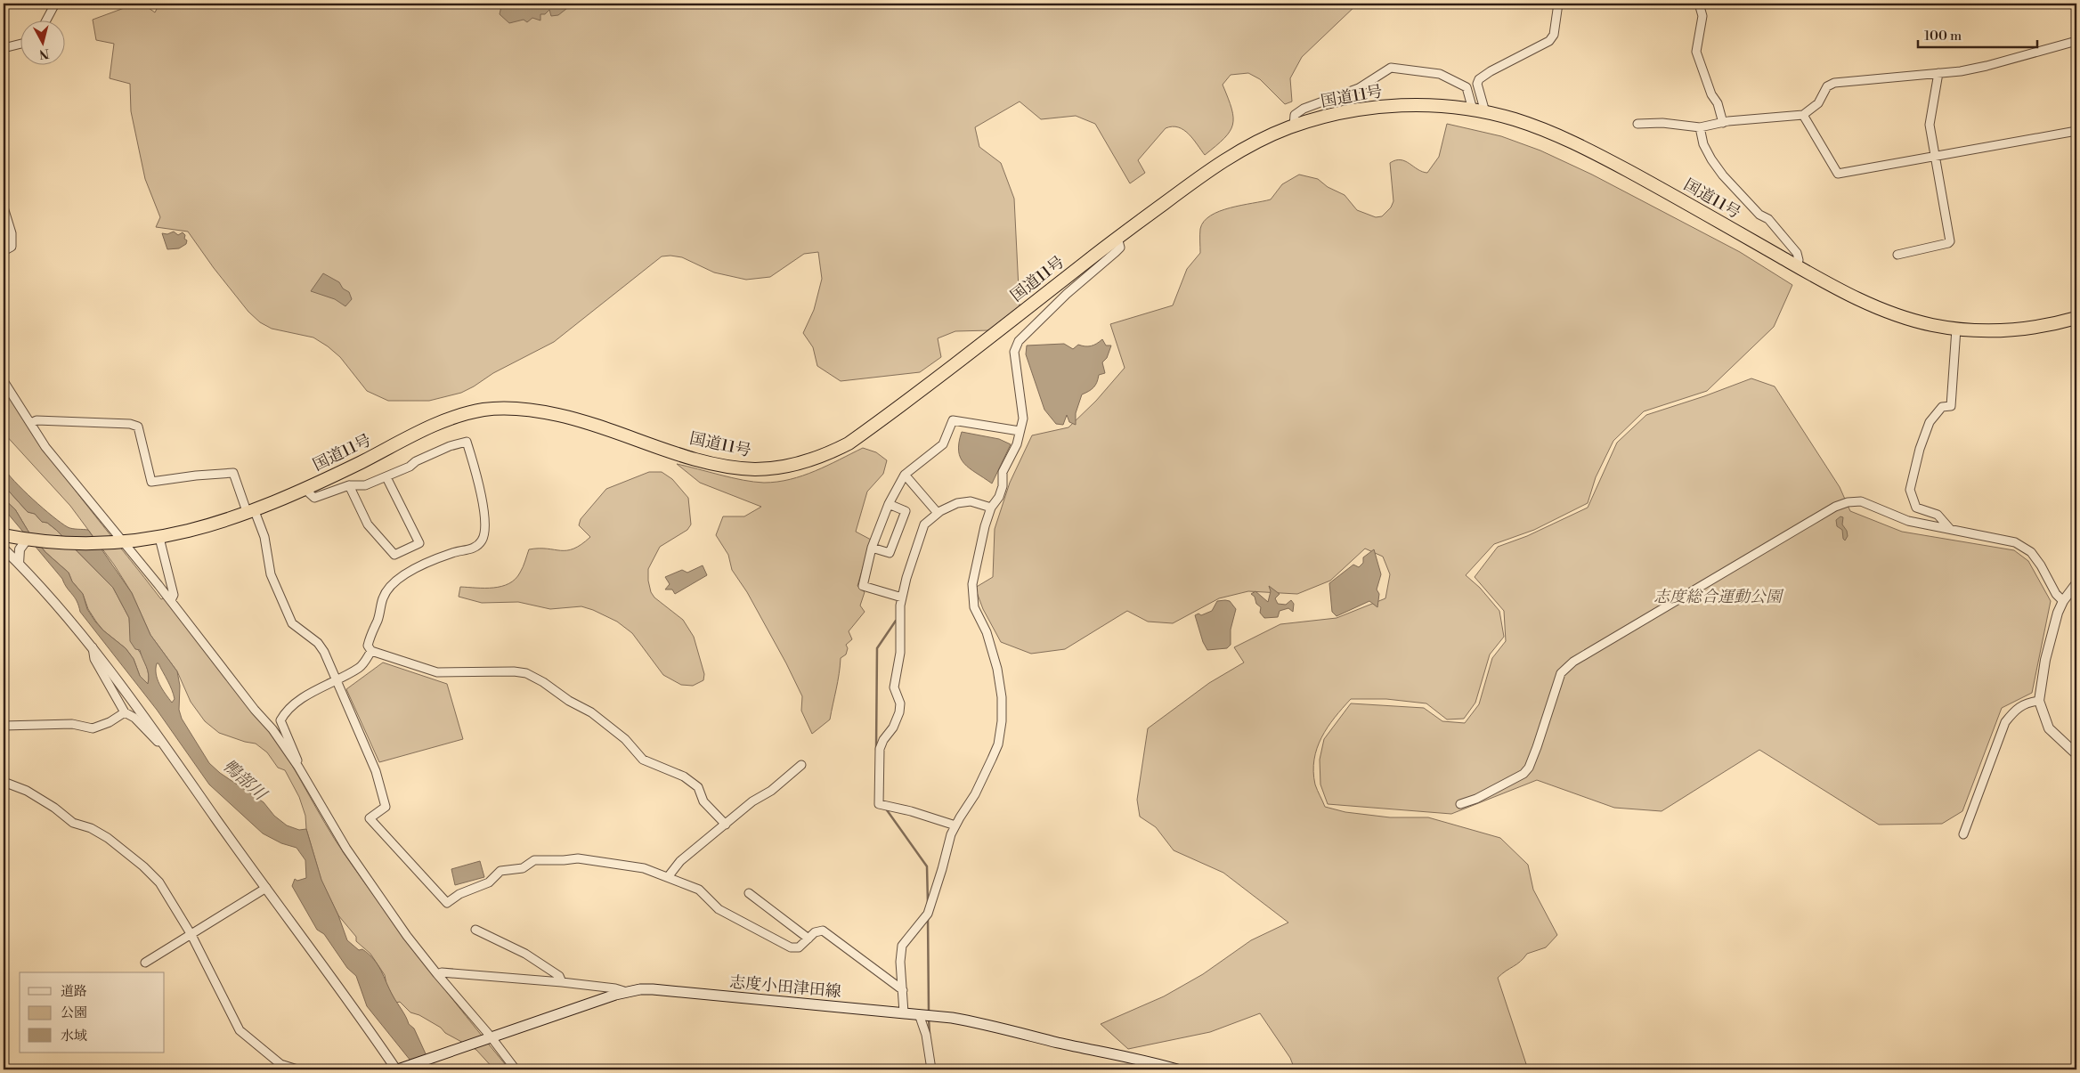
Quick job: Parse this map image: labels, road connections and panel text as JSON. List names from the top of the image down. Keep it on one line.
{"streets":{"highway":["国道11号"],"main road":["志度小田津田線"]},"water":["鴨部川"],"parks":["志度総合運動公園"],"legend":["道路","公園","水域"],"scale_bar":"100 m","north":"bottom"}
